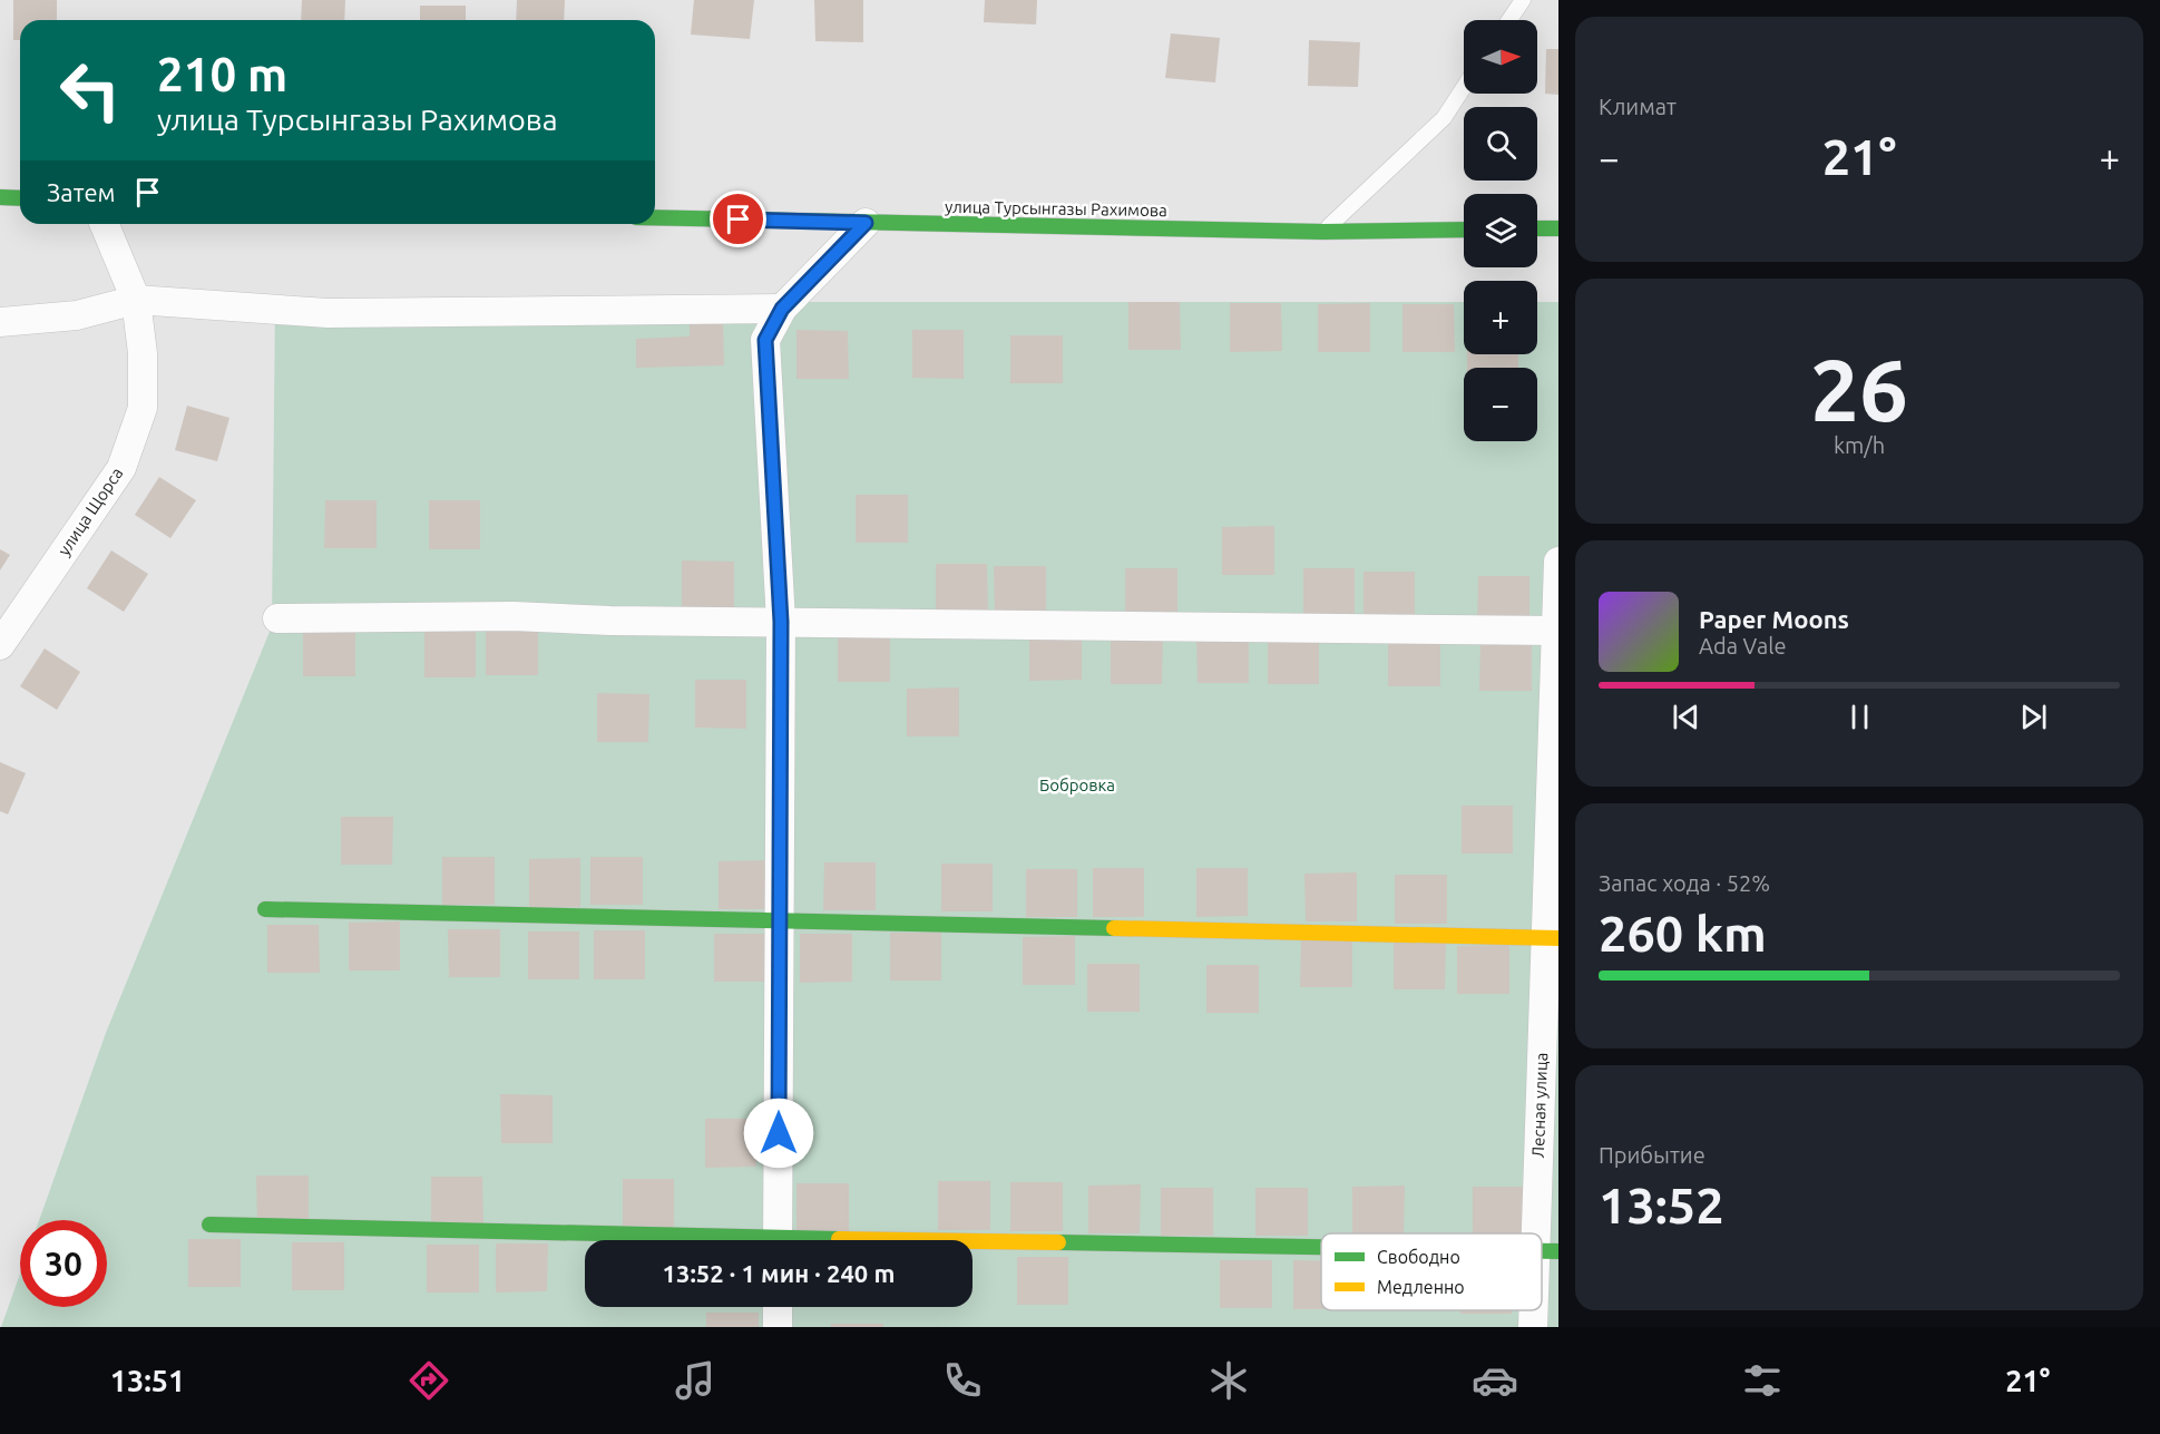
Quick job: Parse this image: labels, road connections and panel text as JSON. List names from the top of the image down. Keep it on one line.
{"streets":{"street":["улица Турсынгазы Рахимова","улица Щорса","Лесная улица"]},"parks":["Бобровка"],"legend":["Свободно","Медленно"],"north":"right","page":{"tile":["Климат",["26","km/h"],["Запас хода · 52%","260 km"],["Прибытие","13:52"]],"map_buttons":["+","−"],"turn":["210 m","улица Турсынгазы Рахимова"],"heat":["−","21°","+"],"then":"Затем","song":["Paper Moons","Ada Vale"],"limit":"30","trip":"13:52 · 1 мин · 240 m","tabs":["13:51","21°"]}}
